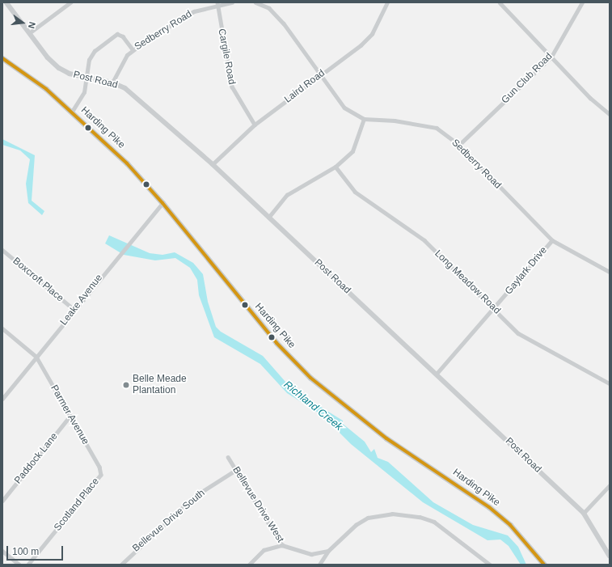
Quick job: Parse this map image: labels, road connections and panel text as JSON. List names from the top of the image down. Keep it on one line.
{"streets":{"main road":["Harding Pike"],"street":["Sedberry Road","Cargile Road","Gun Club Road","Post Road","Laird Road","Gaylark Drive","Boxcroft Place","Long Meadow Road","Leake Avenue","Parmer Avenue","Paddock Lane","Scotland Place","Bellevue Drive West","Bellevue Drive South"]},"crossings":[["Sedberry Road","Cargile Road"],["Sedberry Road","Gun Club Road"],["Sedberry Road","Post Road"],["Sedberry Road","Laird Road"],["Sedberry Road","Gaylark Drive"],["Cargile Road","Laird Road"],["Post Road","Laird Road"],["Post Road","Gaylark Drive"],["Harding Pike","Leake Avenue"],["Gaylark Drive","Long Meadow Road"],["Boxcroft Place","Leake Avenue"],["Leake Avenue","Parmer Avenue"],["Parmer Avenue","Paddock Lane"],["Parmer Avenue","Scotland Place"],["Bellevue Drive West","Bellevue Drive South"]],"water":["Richland Creek"],"places":["Belle Meade Plantation"],"scale_bar":"100 m","north":"right"}
